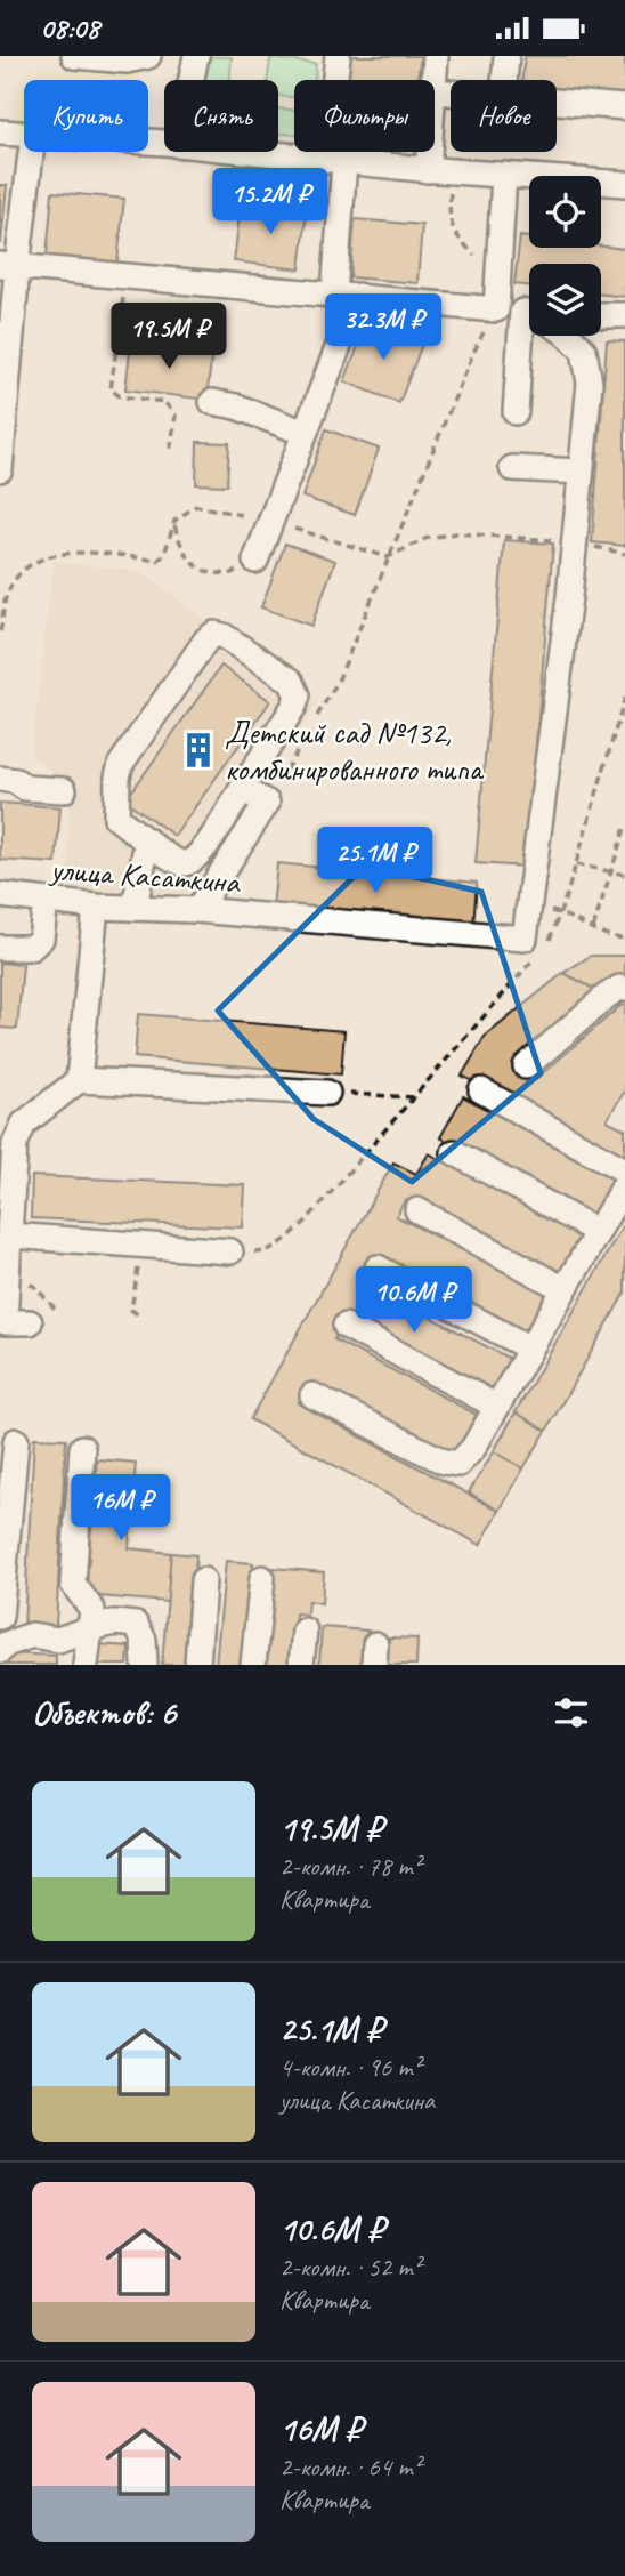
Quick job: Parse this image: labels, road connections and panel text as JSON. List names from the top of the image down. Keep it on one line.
{"streets":{"street":["улица Касаткина"]},"places":{"building":["Детский сад №132, комбинированного типа"]},"page":{"status":"08:08","chip":["Купить","Снять","Фильтры","Новое"],"price":["15.2M ₽","32.3M ₽","19.5M ₽","25.1M ₽","10.6M ₽","16M ₽"],"heading":"Объектов: 6","list":[{"name":"19.5M ₽","note":"2-комн. · 78 m² · Квартира"},{"name":"25.1M ₽","note":"4-комн. · 96 m² · улица Касаткина"},{"name":"10.6M ₽","note":"2-комн. · 52 m² · Квартира"},{"name":"16M ₽","note":"2-комн. · 64 m² · Квартира"}]}}
